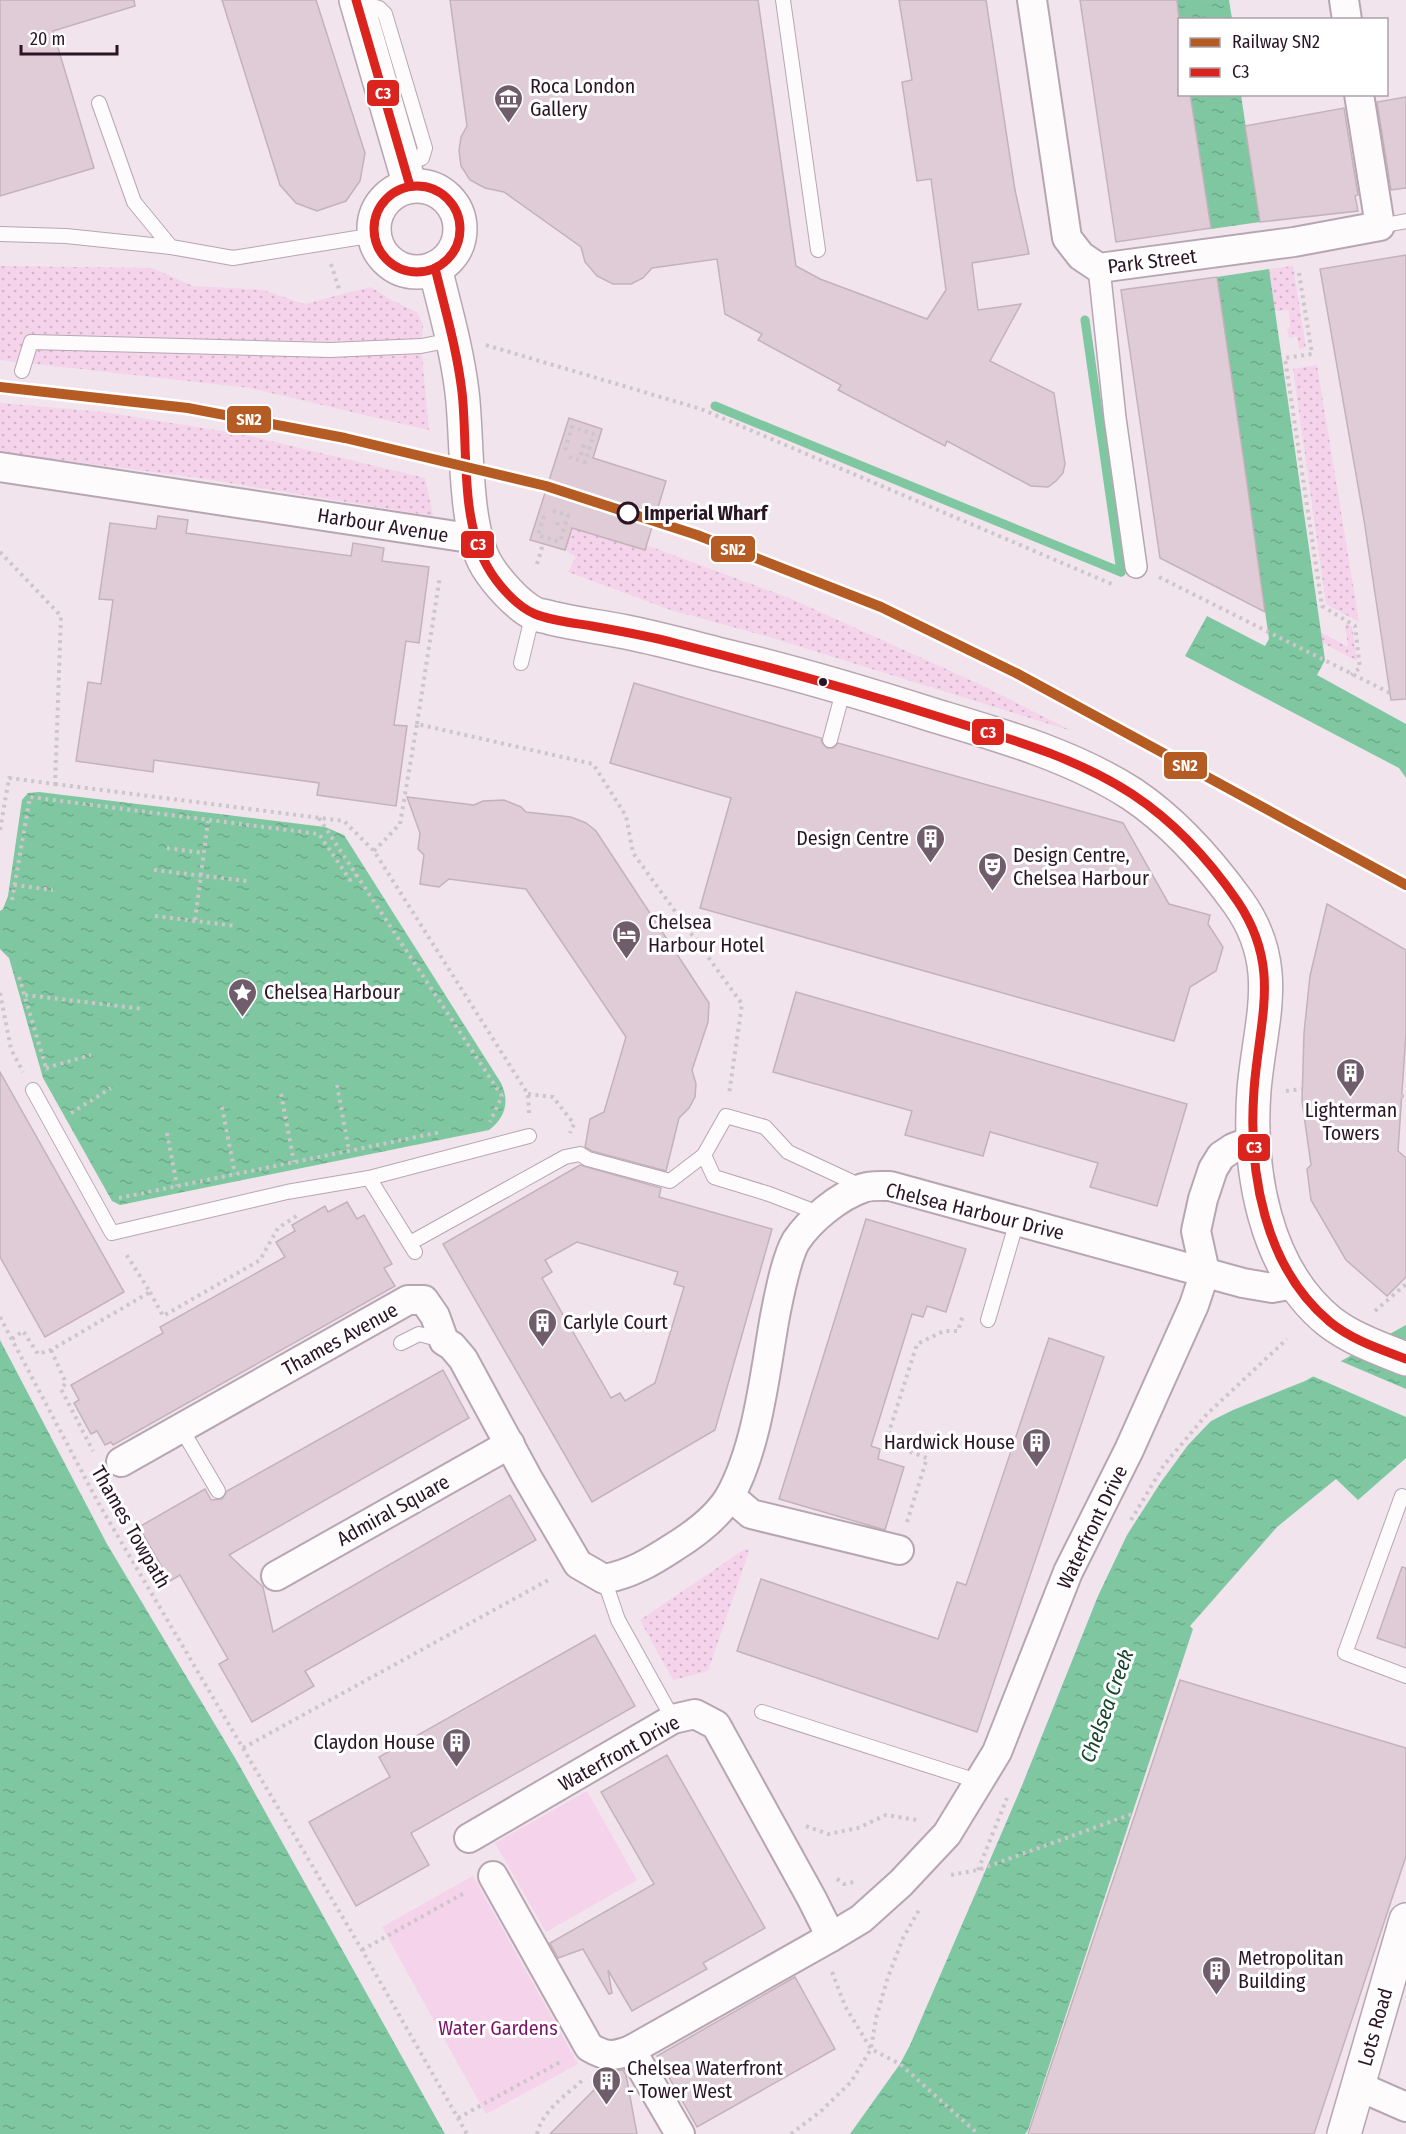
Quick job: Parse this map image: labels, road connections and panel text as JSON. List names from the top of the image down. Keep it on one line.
{"streets":{"street":["Park Street","Harbour Avenue","Chelsea Harbour Drive","Thames Avenue","Admiral Square","Waterfront Drive","Lots Road"],"path":["Thames Towpath"]},"crossings":[["Harbour Avenue","Chelsea Harbour Drive"],["Chelsea Harbour Drive","Waterfront Drive"],["Thames Avenue","Admiral Square"]],"water":["Chelsea Creek"],"parks":["Water Gardens"],"places":{"museum":["Roca London Gallery"],"other":["Imperial Wharf"],"building":["Design Centre","Lighterman Towers","Carlyle Court","Hardwick House","Claydon House","Metropolitan Building","Chelsea Waterfront - Tower West"],"theatre":["Design Centre, Chelsea Harbour"],"hotel":["Chelsea Harbour Hotel"],"place":["Chelsea Harbour"]},"lines":["transit line C3","rail line SN2"],"legend":["Railway SN2","C3"],"scale_bar":"20 m"}
